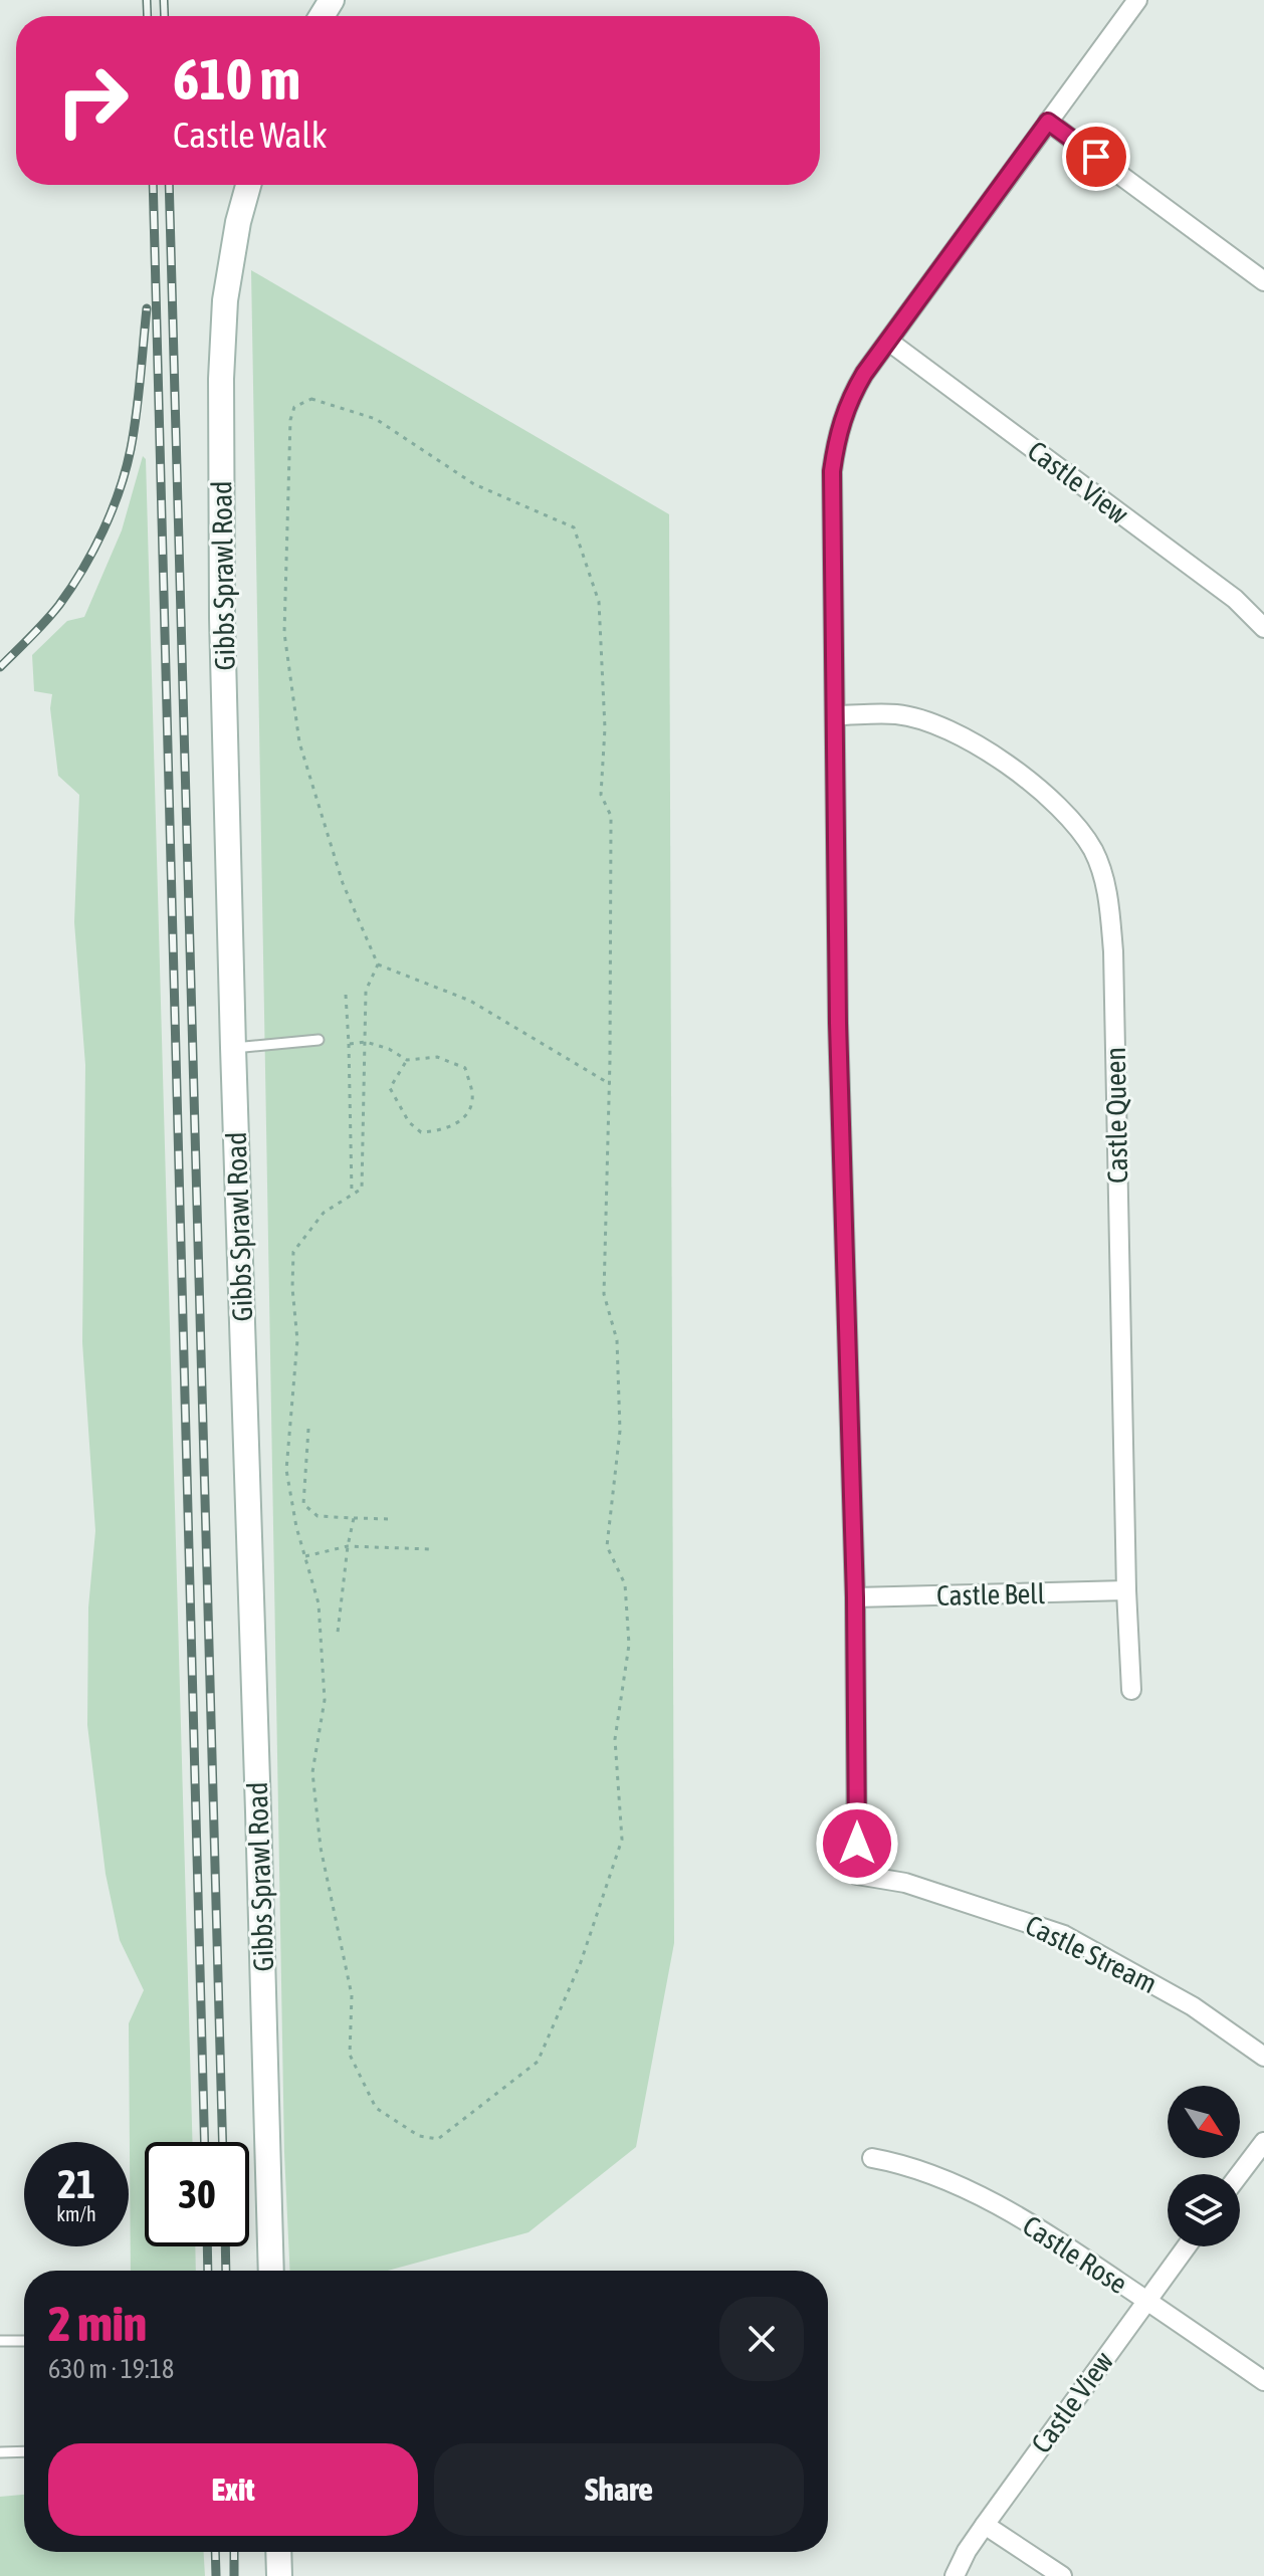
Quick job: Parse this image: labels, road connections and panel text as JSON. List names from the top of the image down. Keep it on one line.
{"streets":{"main road":["Gibbs Sprawl Road"],"street":["Castle View","Castle Queen","Castle Bell","Castle Stream","Castle Rose"]},"crossings":[["Castle View","Castle Rose"],["Castle Queen","Castle Bell"],["Castle Bell","Castle Stream"]],"north":"bottom right","page":{"turn":["610 m","Castle Walk"],"speed":"21 km/h","limit":"30","heading":["2 min","630 m · 19:18"],"buttons":["Exit","Share"]}}
